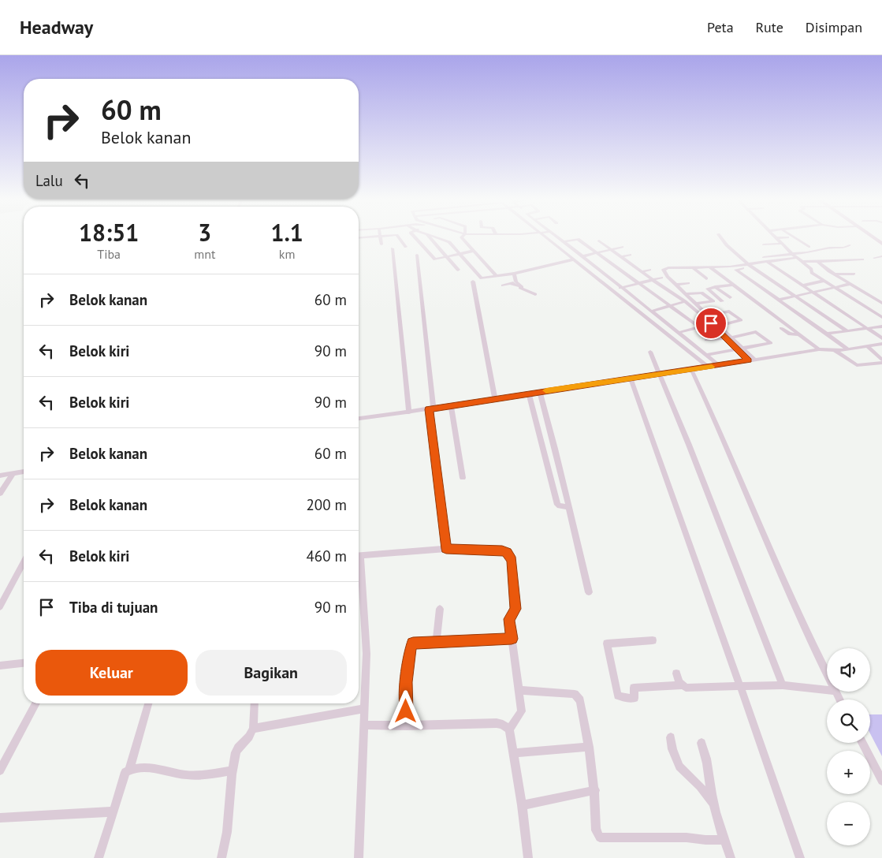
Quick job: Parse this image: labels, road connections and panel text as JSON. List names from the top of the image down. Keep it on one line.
{"page":{"header":"Headway","nav":["Peta","Rute","Disimpan"],"turn":["60 m","Belok kanan"],"then":"Lalu","eta":["18:51","Tiba","3","mnt","1.1","km"],"list":[{"name":"Belok kanan","value":"60 m"},{"name":"Belok kiri","value":"90 m"},{"name":"Belok kiri","value":"90 m"},{"name":"Belok kanan","value":"60 m"},{"name":"Belok kanan","value":"200 m"},{"name":"Belok kiri","value":"460 m"},{"name":"Tiba di tujuan","value":"90 m"}],"buttons":["Keluar","Bagikan"],"map_buttons":["+","−"]}}
